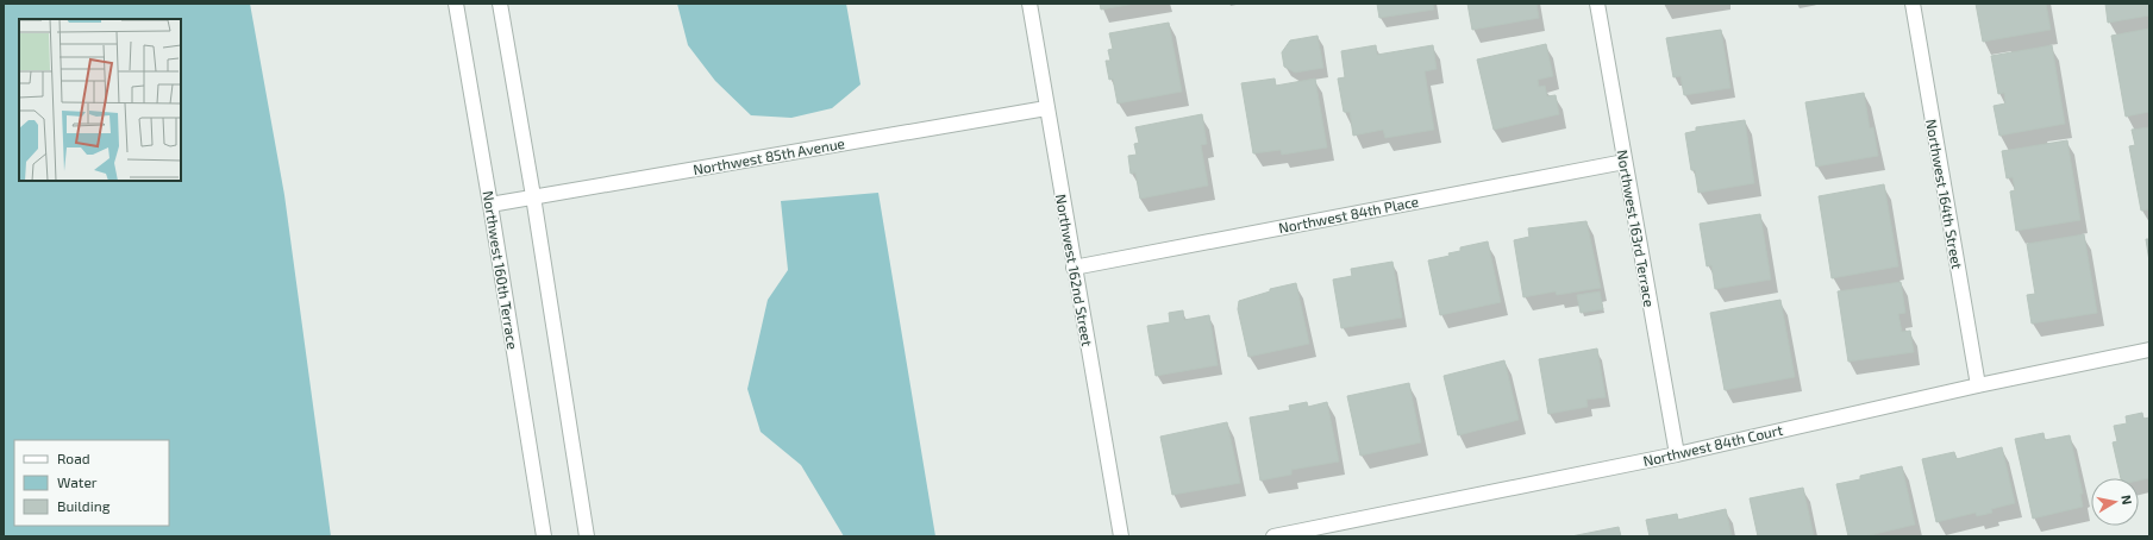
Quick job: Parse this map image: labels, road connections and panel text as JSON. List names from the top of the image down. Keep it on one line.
{"streets":{"street":["Northwest 85th Avenue","Northwest 164th Street","Northwest 84th Place","Northwest 163rd Terrace","Northwest 160th Terrace","Northwest 162nd Street","Northwest 84th Court"]},"crossings":[["Northwest 85th Avenue","Northwest 160th Terrace"],["Northwest 85th Avenue","Northwest 162nd Street"],["Northwest 164th Street","Northwest 84th Court"],["Northwest 84th Place","Northwest 163rd Terrace"],["Northwest 84th Place","Northwest 162nd Street"],["Northwest 163rd Terrace","Northwest 84th Court"]],"legend":["Road","Water","Building"],"north":"right"}
